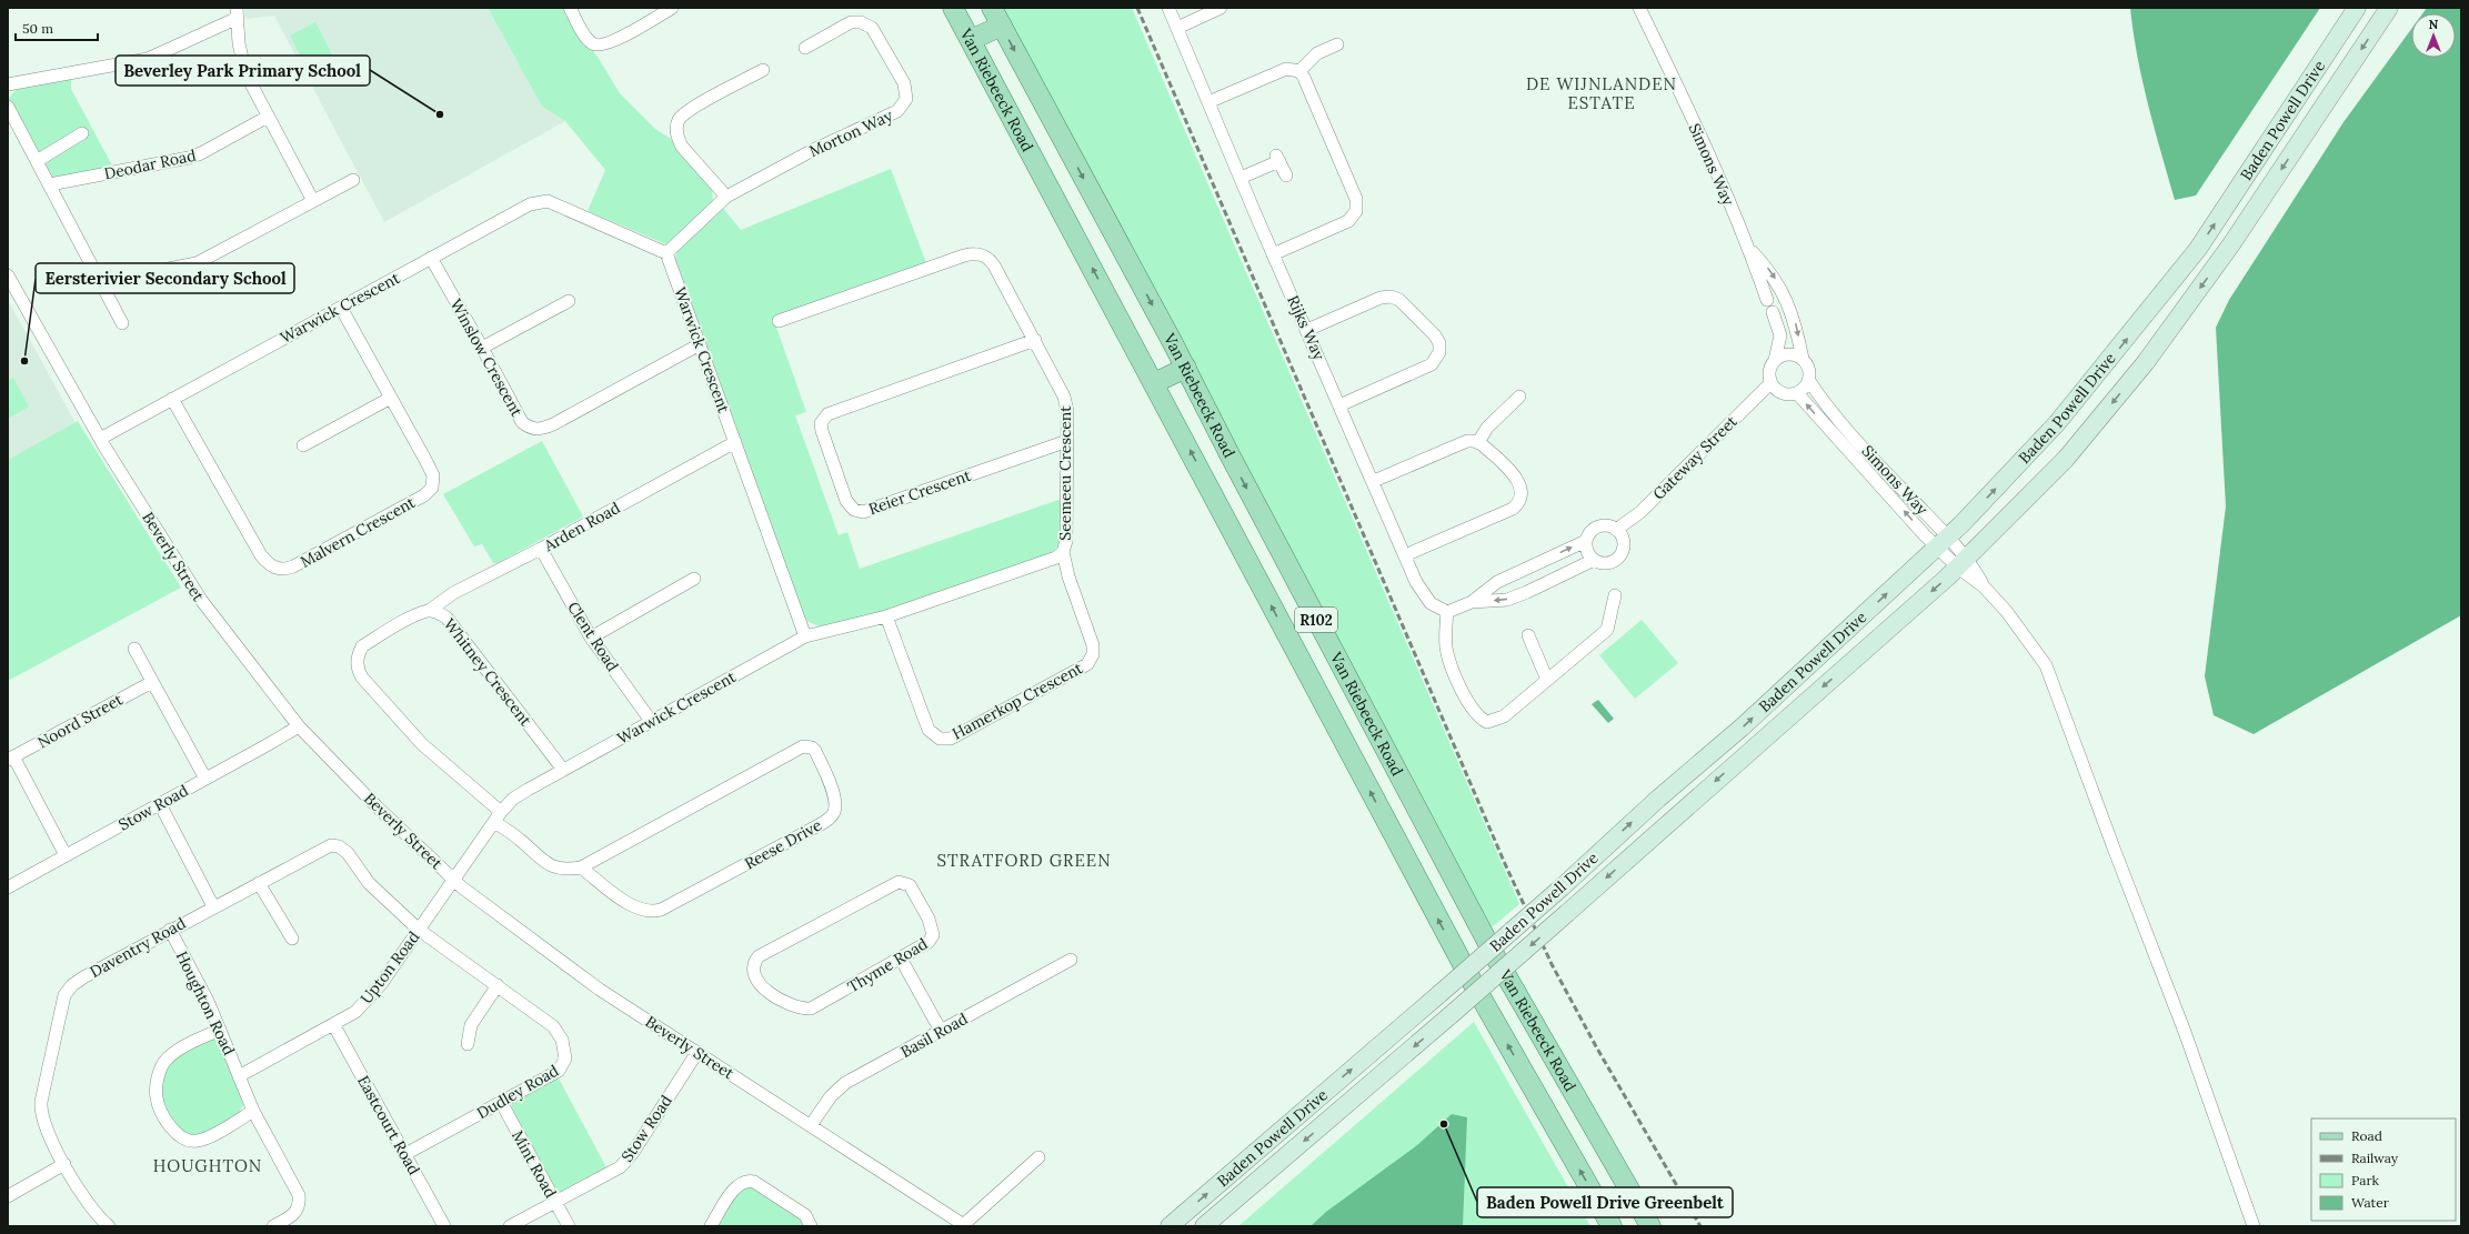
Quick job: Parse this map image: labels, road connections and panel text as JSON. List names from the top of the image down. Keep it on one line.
{"streets":{"main road":["Van Riebeeck Road","Baden Powell Drive","R102"],"street":["Morton Way","Deodar Road","Simons Way","Warwick Crescent","Rijks Way","Winslow Crescent","Gateway Street","Seemeeu Crescent","Reier Crescent","Arden Road","Malvern Crescent","Beverly Street","Clent Road","Whitney Crescent","Hamerkop Crescent","Noord Street","Stow Road","Reese Drive","Daventry Road","Thyme Road","Upton Road","Houghton Road","Basil Road","Dudley Road","Eastcourt Road","Mint Road"]},"crossings":[["Baden Powell Drive","Simons Way"],["Morton Way","Warwick Crescent"],["Simons Way","Gateway Street"],["Warwick Crescent","Winslow Crescent"],["Warwick Crescent","Seemeeu Crescent"],["Warwick Crescent","Arden Road"],["Warwick Crescent","Malvern Crescent"],["Warwick Crescent","Beverly Street"],["Warwick Crescent","Clent Road"],["Warwick Crescent","Whitney Crescent"],["Warwick Crescent","Reese Drive"],["Warwick Crescent","Upton Road"],["Seemeeu Crescent","Reier Crescent"],["Seemeeu Crescent","Hamerkop Crescent"],["Arden Road","Clent Road"],["Arden Road","Whitney Crescent"],["Beverly Street","Stow Road"],["Beverly Street","Upton Road"],["Beverly Street","Basil Road"],["Whitney Crescent","Reese Drive"],["Stow Road","Mint Road"],["Daventry Road","Upton Road"],["Daventry Road","Houghton Road"],["Daventry Road","Dudley Road"],["Upton Road","Houghton Road"],["Upton Road","Dudley Road"],["Upton Road","Eastcourt Road"],["Dudley Road","Eastcourt Road"],["Dudley Road","Mint Road"]],"districts":["DE WIJNLANDEN ESTATE","STRATFORD GREEN","HOUGHTON"],"places":["Beverley Park Primary School","Eersterivier Secondary School","Baden Powell Drive Greenbelt"],"legend":["Road","Railway","Park","Water"],"scale_bar":"50 m","north":"top"}
